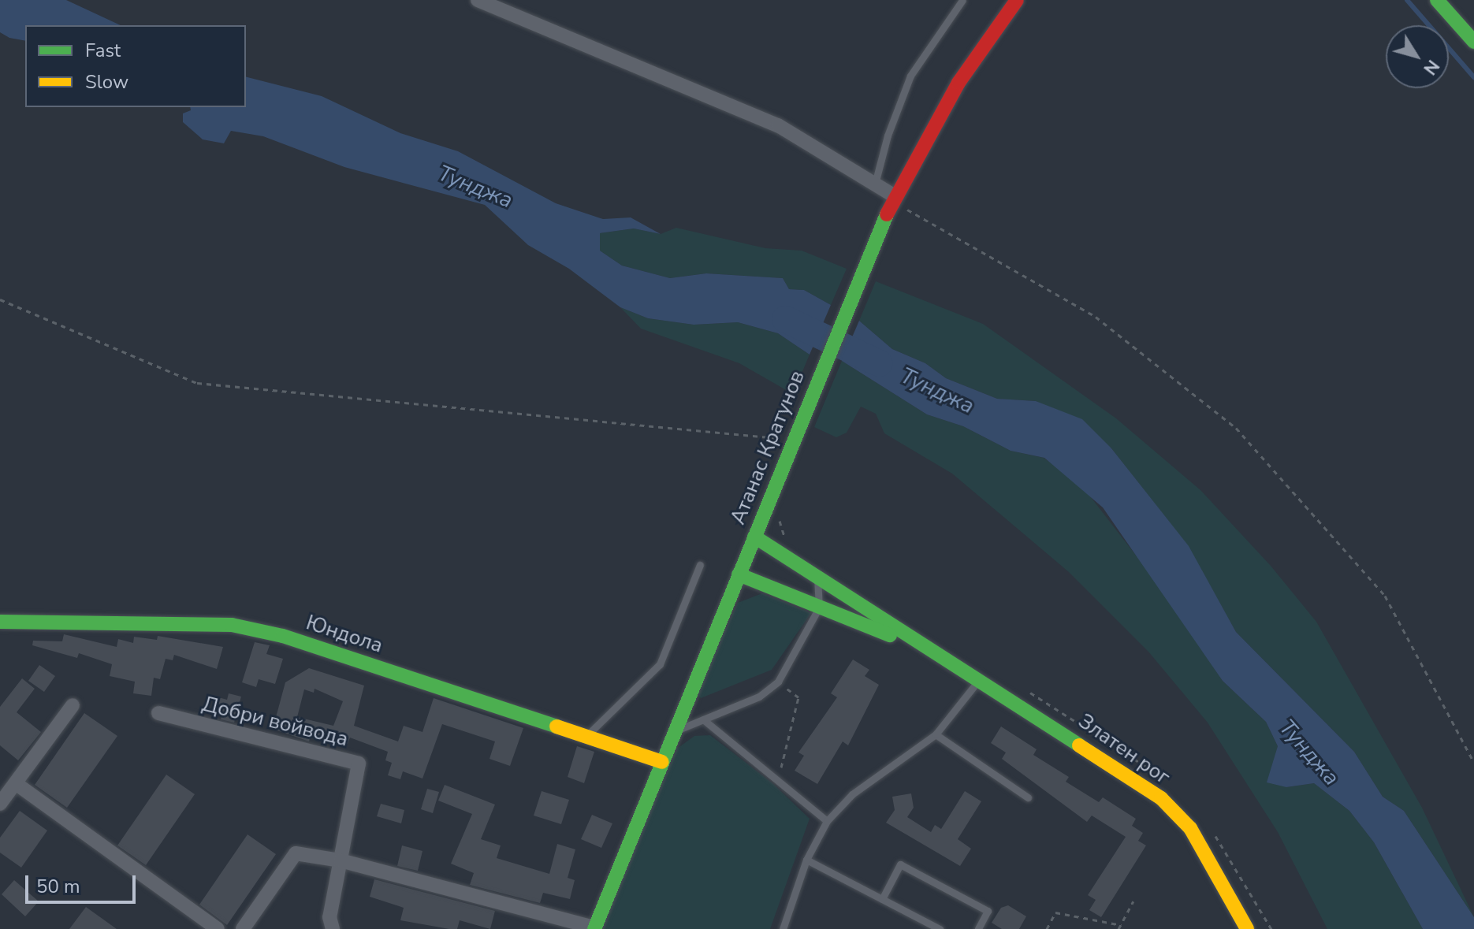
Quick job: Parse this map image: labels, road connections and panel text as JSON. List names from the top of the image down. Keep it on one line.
{"streets":{"street":["Атанас Кратунов","Юндола","Добри войвода","Златен рог"]},"crossings":[["Атанас Кратунов","Юндола"],["Атанас Кратунов","Златен рог"]],"water":["Тунджа"],"legend":["Fast","Slow"],"scale_bar":"50 m","north":"bottom right"}
